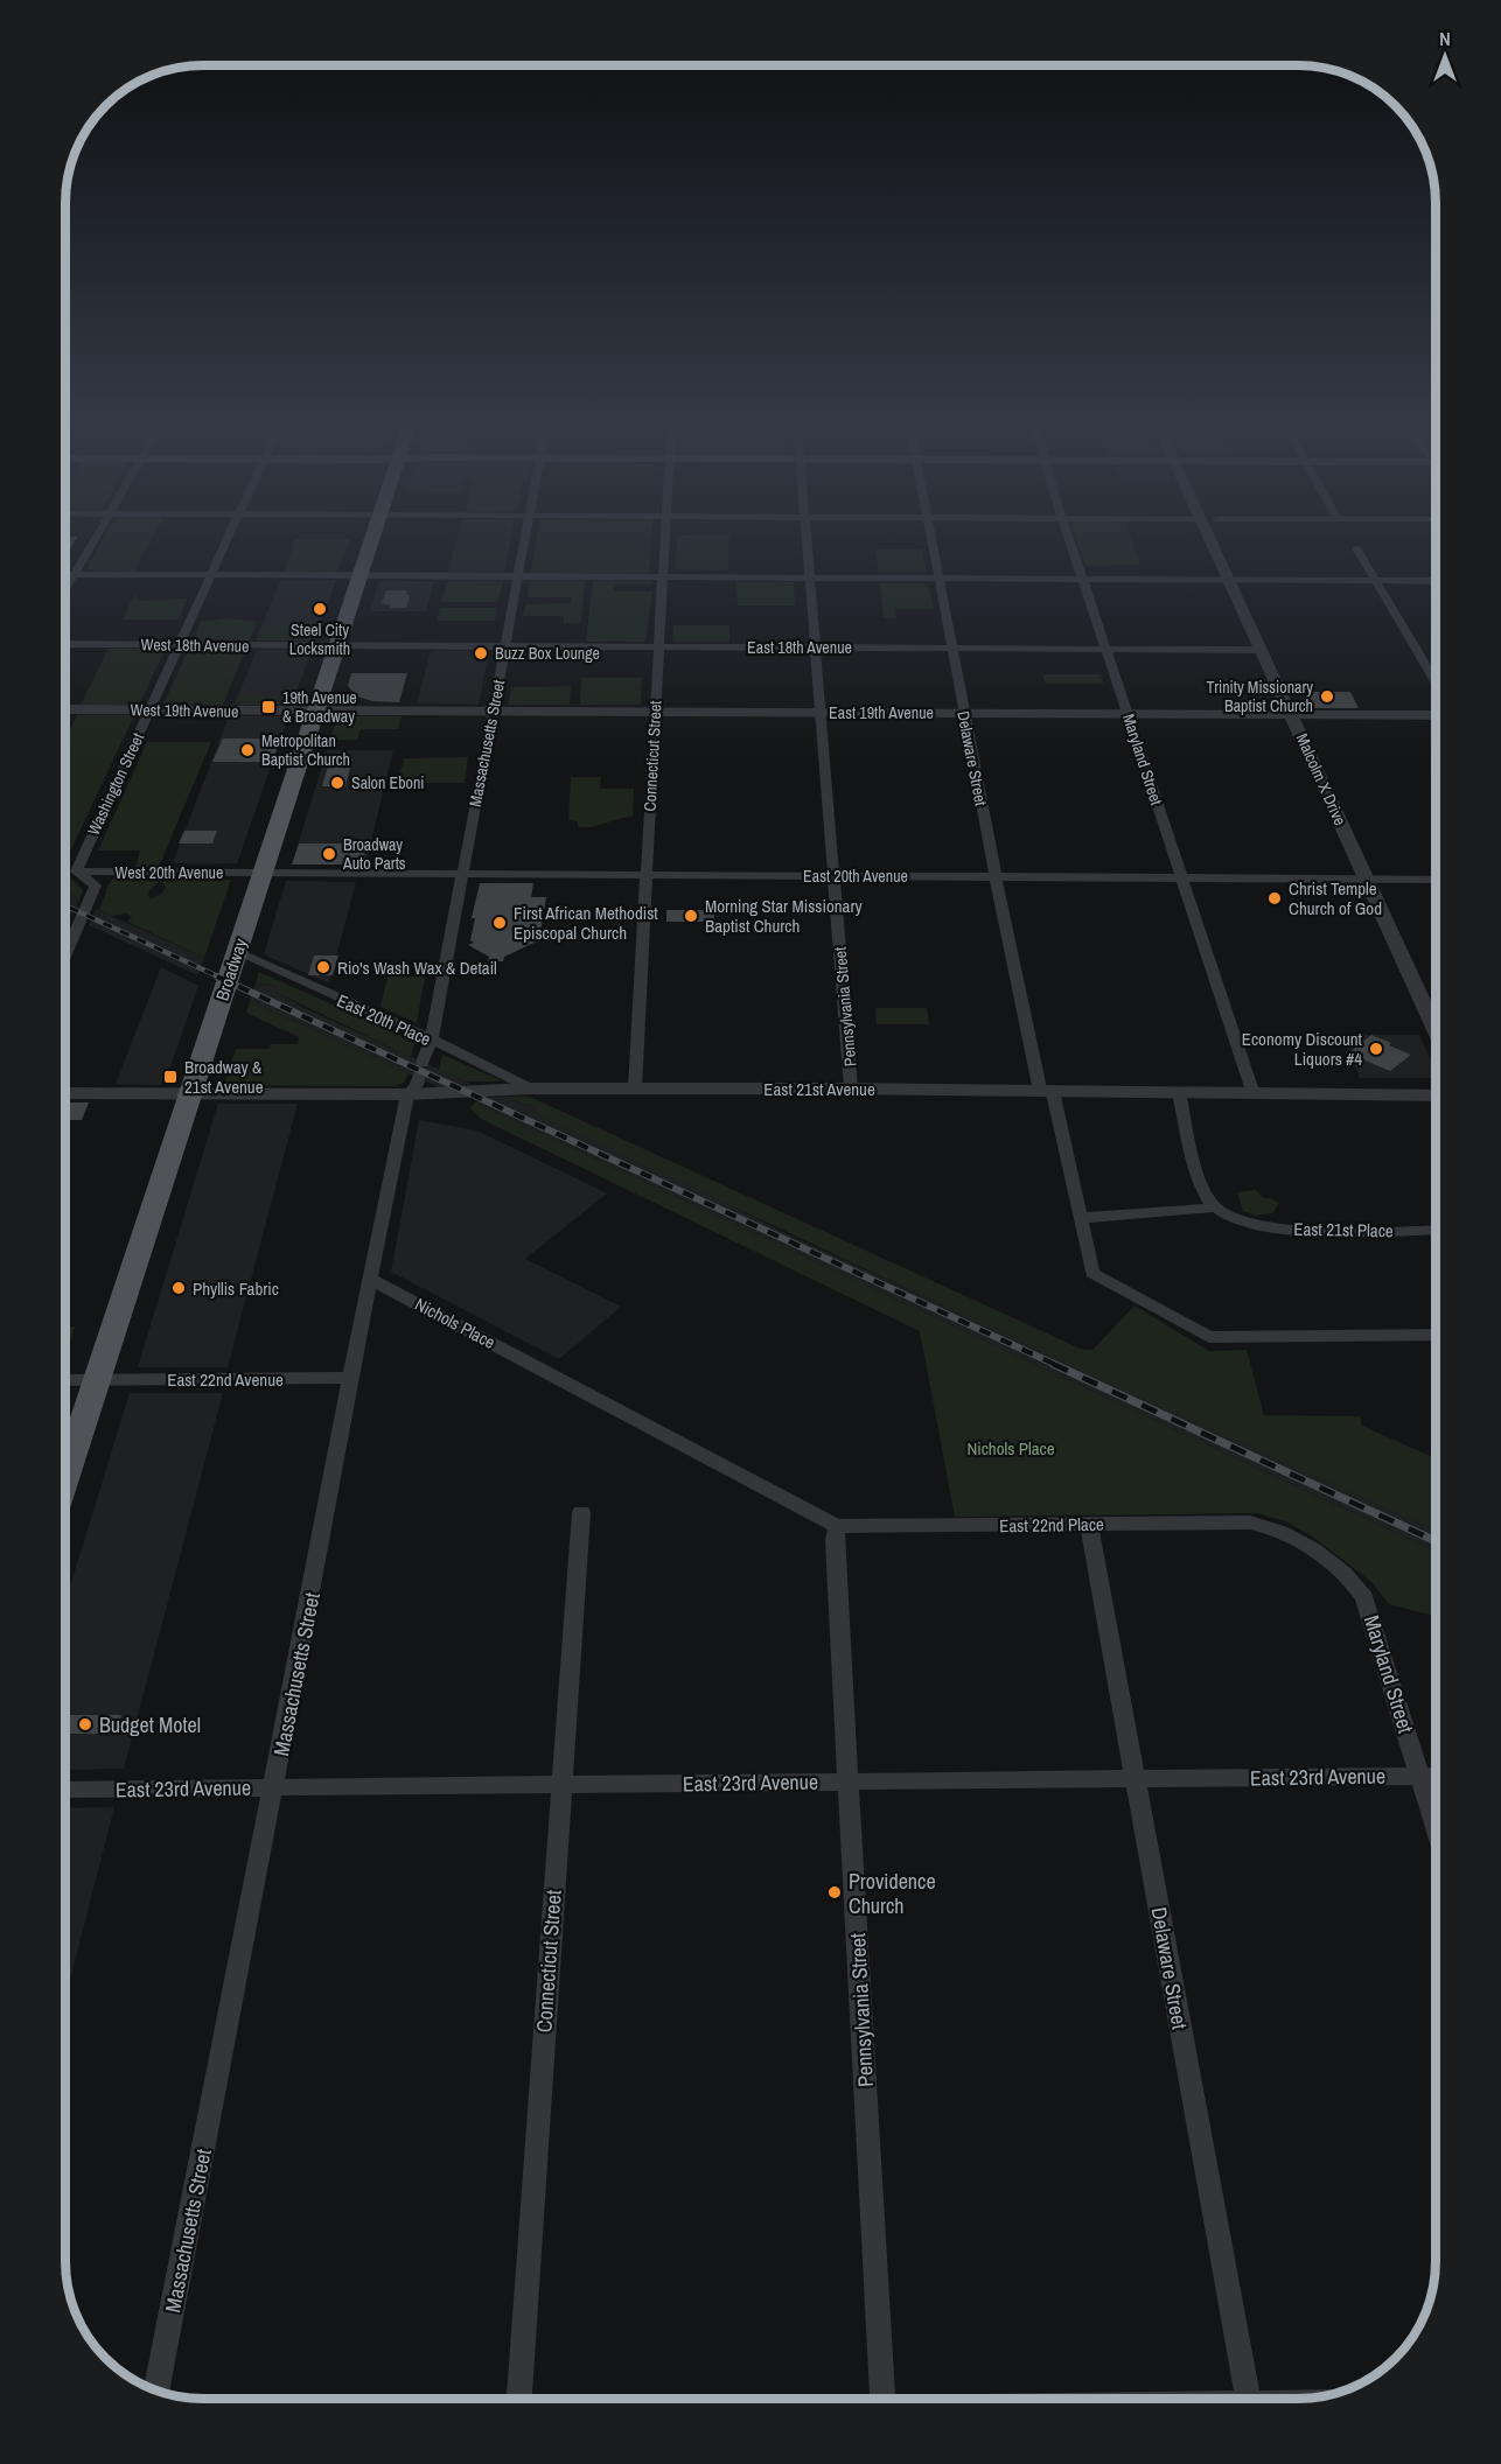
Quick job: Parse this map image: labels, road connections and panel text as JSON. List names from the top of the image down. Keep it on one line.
{"streets":{"main road":["Broadway"],"street":["West 18th Avenue","East 18th Avenue","West 19th Avenue","East 19th Avenue","Massachusetts Street","Connecticut Street","Delaware Street","Maryland Street","Malcolm X Drive","Washington Street","West 20th Avenue","East 20th Avenue","Pennsylvania Street","East 20th Place","East 21st Avenue","East 21st Place","Nichols Place","East 22nd Avenue","East 22nd Place","East 23rd Avenue"]},"crossings":[["West 18th Avenue","East 18th Avenue"],["West 18th Avenue","Washington Street"],["West 18th Avenue","Broadway"],["East 18th Avenue","Massachusetts Street"],["East 18th Avenue","Connecticut Street"],["East 18th Avenue","Delaware Street"],["East 18th Avenue","Maryland Street"],["East 18th Avenue","Malcolm X Drive"],["East 18th Avenue","Broadway"],["East 18th Avenue","Pennsylvania Street"],["West 19th Avenue","East 19th Avenue"],["West 19th Avenue","Washington Street"],["West 19th Avenue","Broadway"],["East 19th Avenue","Massachusetts Street"],["East 19th Avenue","Connecticut Street"],["East 19th Avenue","Delaware Street"],["East 19th Avenue","Maryland Street"],["East 19th Avenue","Malcolm X Drive"],["East 19th Avenue","Broadway"],["East 19th Avenue","Pennsylvania Street"],["Massachusetts Street","East 20th Avenue"],["Massachusetts Street","East 20th Place"],["Massachusetts Street","East 21st Avenue"],["Massachusetts Street","Nichols Place"],["Massachusetts Street","East 22nd Avenue"],["Massachusetts Street","East 23rd Avenue"],["Connecticut Street","East 20th Avenue"],["Connecticut Street","East 21st Avenue"],["Connecticut Street","East 23rd Avenue"],["Delaware Street","East 20th Avenue"],["Delaware Street","East 21st Avenue"],["Delaware Street","East 22nd Place"],["Delaware Street","East 23rd Avenue"],["Maryland Street","East 20th Avenue"],["Maryland Street","East 21st Avenue"],["Maryland Street","East 22nd Place"],["Maryland Street","East 23rd Avenue"],["Malcolm X Drive","East 20th Avenue"],["Washington Street","West 20th Avenue"],["West 20th Avenue","East 20th Avenue"],["West 20th Avenue","Broadway"],["East 20th Avenue","Broadway"],["East 20th Avenue","Pennsylvania Street"],["Broadway","East 20th Place"],["Broadway","East 21st Avenue"],["Broadway","East 22nd Avenue"],["Pennsylvania Street","East 21st Avenue"],["Pennsylvania Street","Nichols Place"],["Pennsylvania Street","East 22nd Place"],["Pennsylvania Street","East 23rd Avenue"],["East 20th Place","East 21st Avenue"],["Nichols Place","East 22nd Place"]],"parks":["Nichols Place"],"places":{"other":["Steel City Locksmith","Buzz Box Lounge","Trinity Missionary Baptist Church","Metropolitan Baptist Church","Salon Eboni","Broadway Auto Parts","Christ Temple Church of God","Morning Star Missionary Baptist Church","First African Methodist Episcopal Church","Rio's Wash Wax & Detail","Economy Discount Liquors #4","Phyllis Fabric","Budget Motel","Providence Church"],"transit":["19th Avenue & Broadway","Broadway & 21st Avenue"]},"north":"top"}
